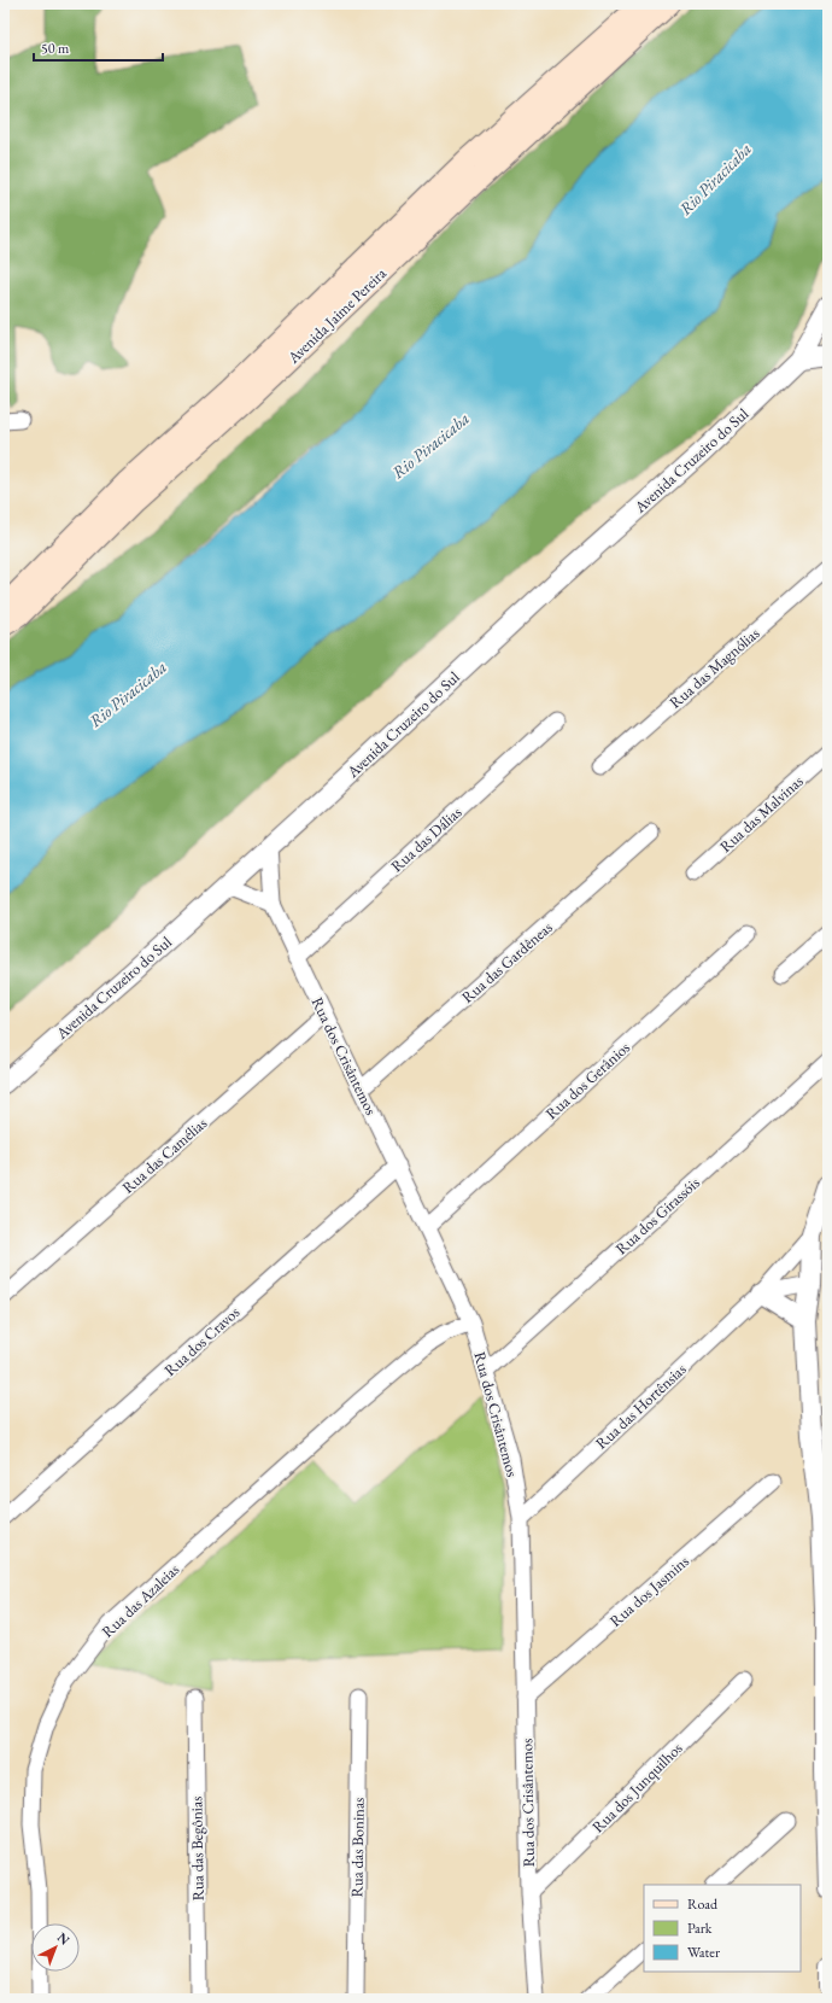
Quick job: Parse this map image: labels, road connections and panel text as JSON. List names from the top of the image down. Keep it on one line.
{"streets":{"main road":["Avenida Jaime Pereira"],"street":["Avenida Cruzeiro do Sul","Rua das Magnólias","Rua das Malvinas","Rua das Dálias","Rua das Gardêneas","Rua dos Crisântemos","Rua dos Gerânios","Rua das Camélias","Rua dos Girassóis","Rua dos Cravos","Rua das Hortênsias","Rua dos Jasmins","Rua das Azaleias","Rua dos Junquilhos","Rua das Boninas","Rua das Begônias"]},"crossings":[["Avenida Cruzeiro do Sul","Rua dos Crisântemos"],["Rua das Dálias","Rua dos Crisântemos"],["Rua das Gardêneas","Rua dos Crisântemos"],["Rua dos Crisântemos","Rua dos Gerânios"],["Rua dos Crisântemos","Rua das Camélias"],["Rua dos Crisântemos","Rua dos Girassóis"],["Rua dos Crisântemos","Rua dos Cravos"],["Rua dos Crisântemos","Rua das Hortênsias"],["Rua dos Crisântemos","Rua dos Jasmins"],["Rua dos Crisântemos","Rua das Azaleias"],["Rua dos Crisântemos","Rua dos Junquilhos"]],"water":["Rio Piracicaba"],"legend":["Road","Park","Water"],"scale_bar":"50 m","north":"top right"}
